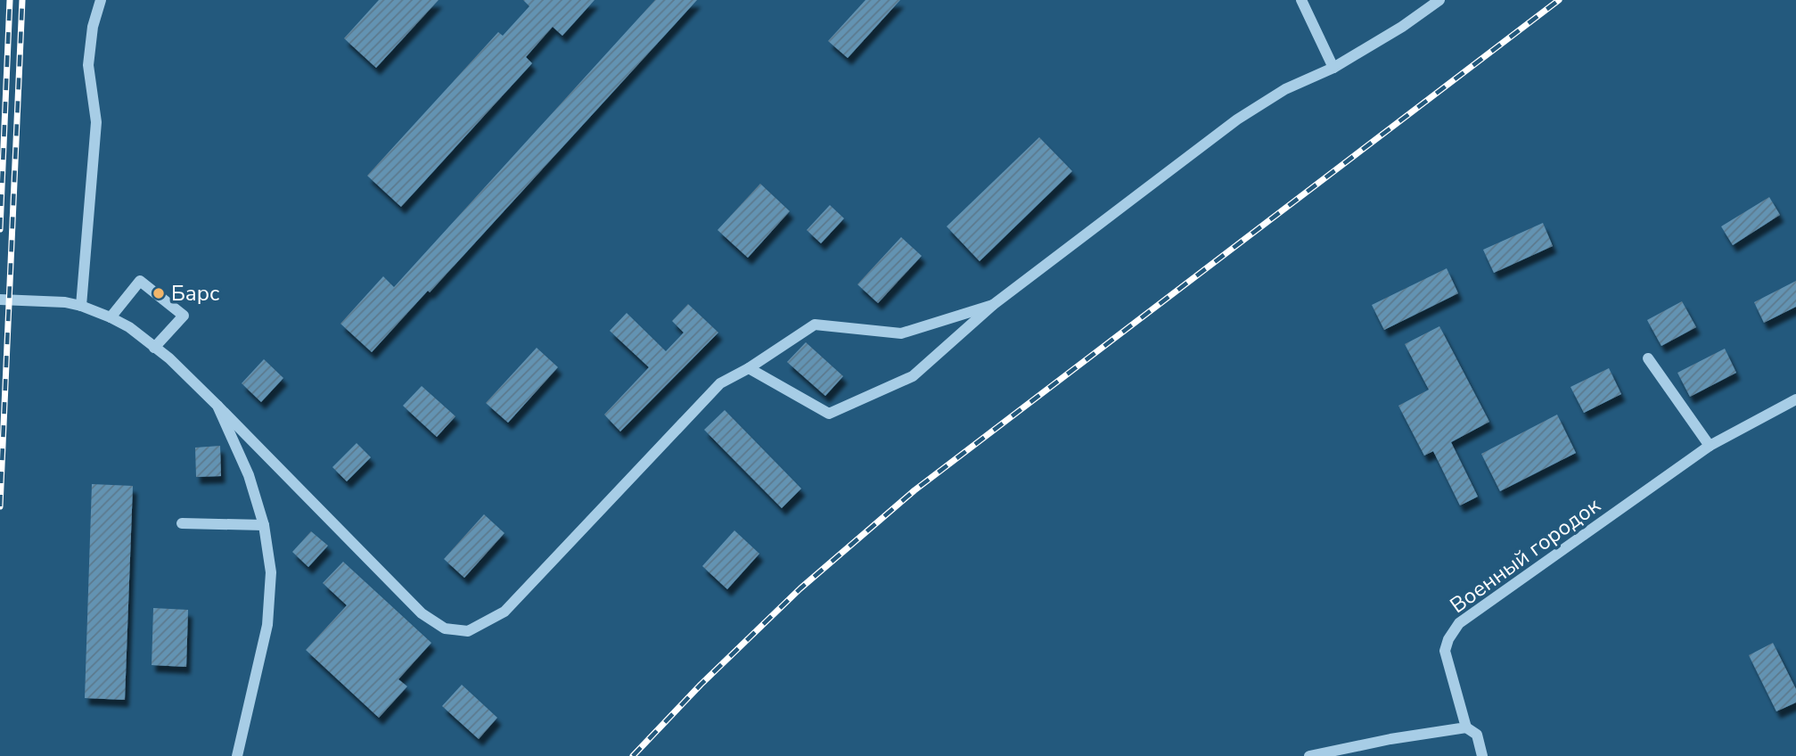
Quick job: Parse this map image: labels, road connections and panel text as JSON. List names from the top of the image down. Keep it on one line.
{"streets":{"street":["Военный городок"]},"places":["Барс"]}
